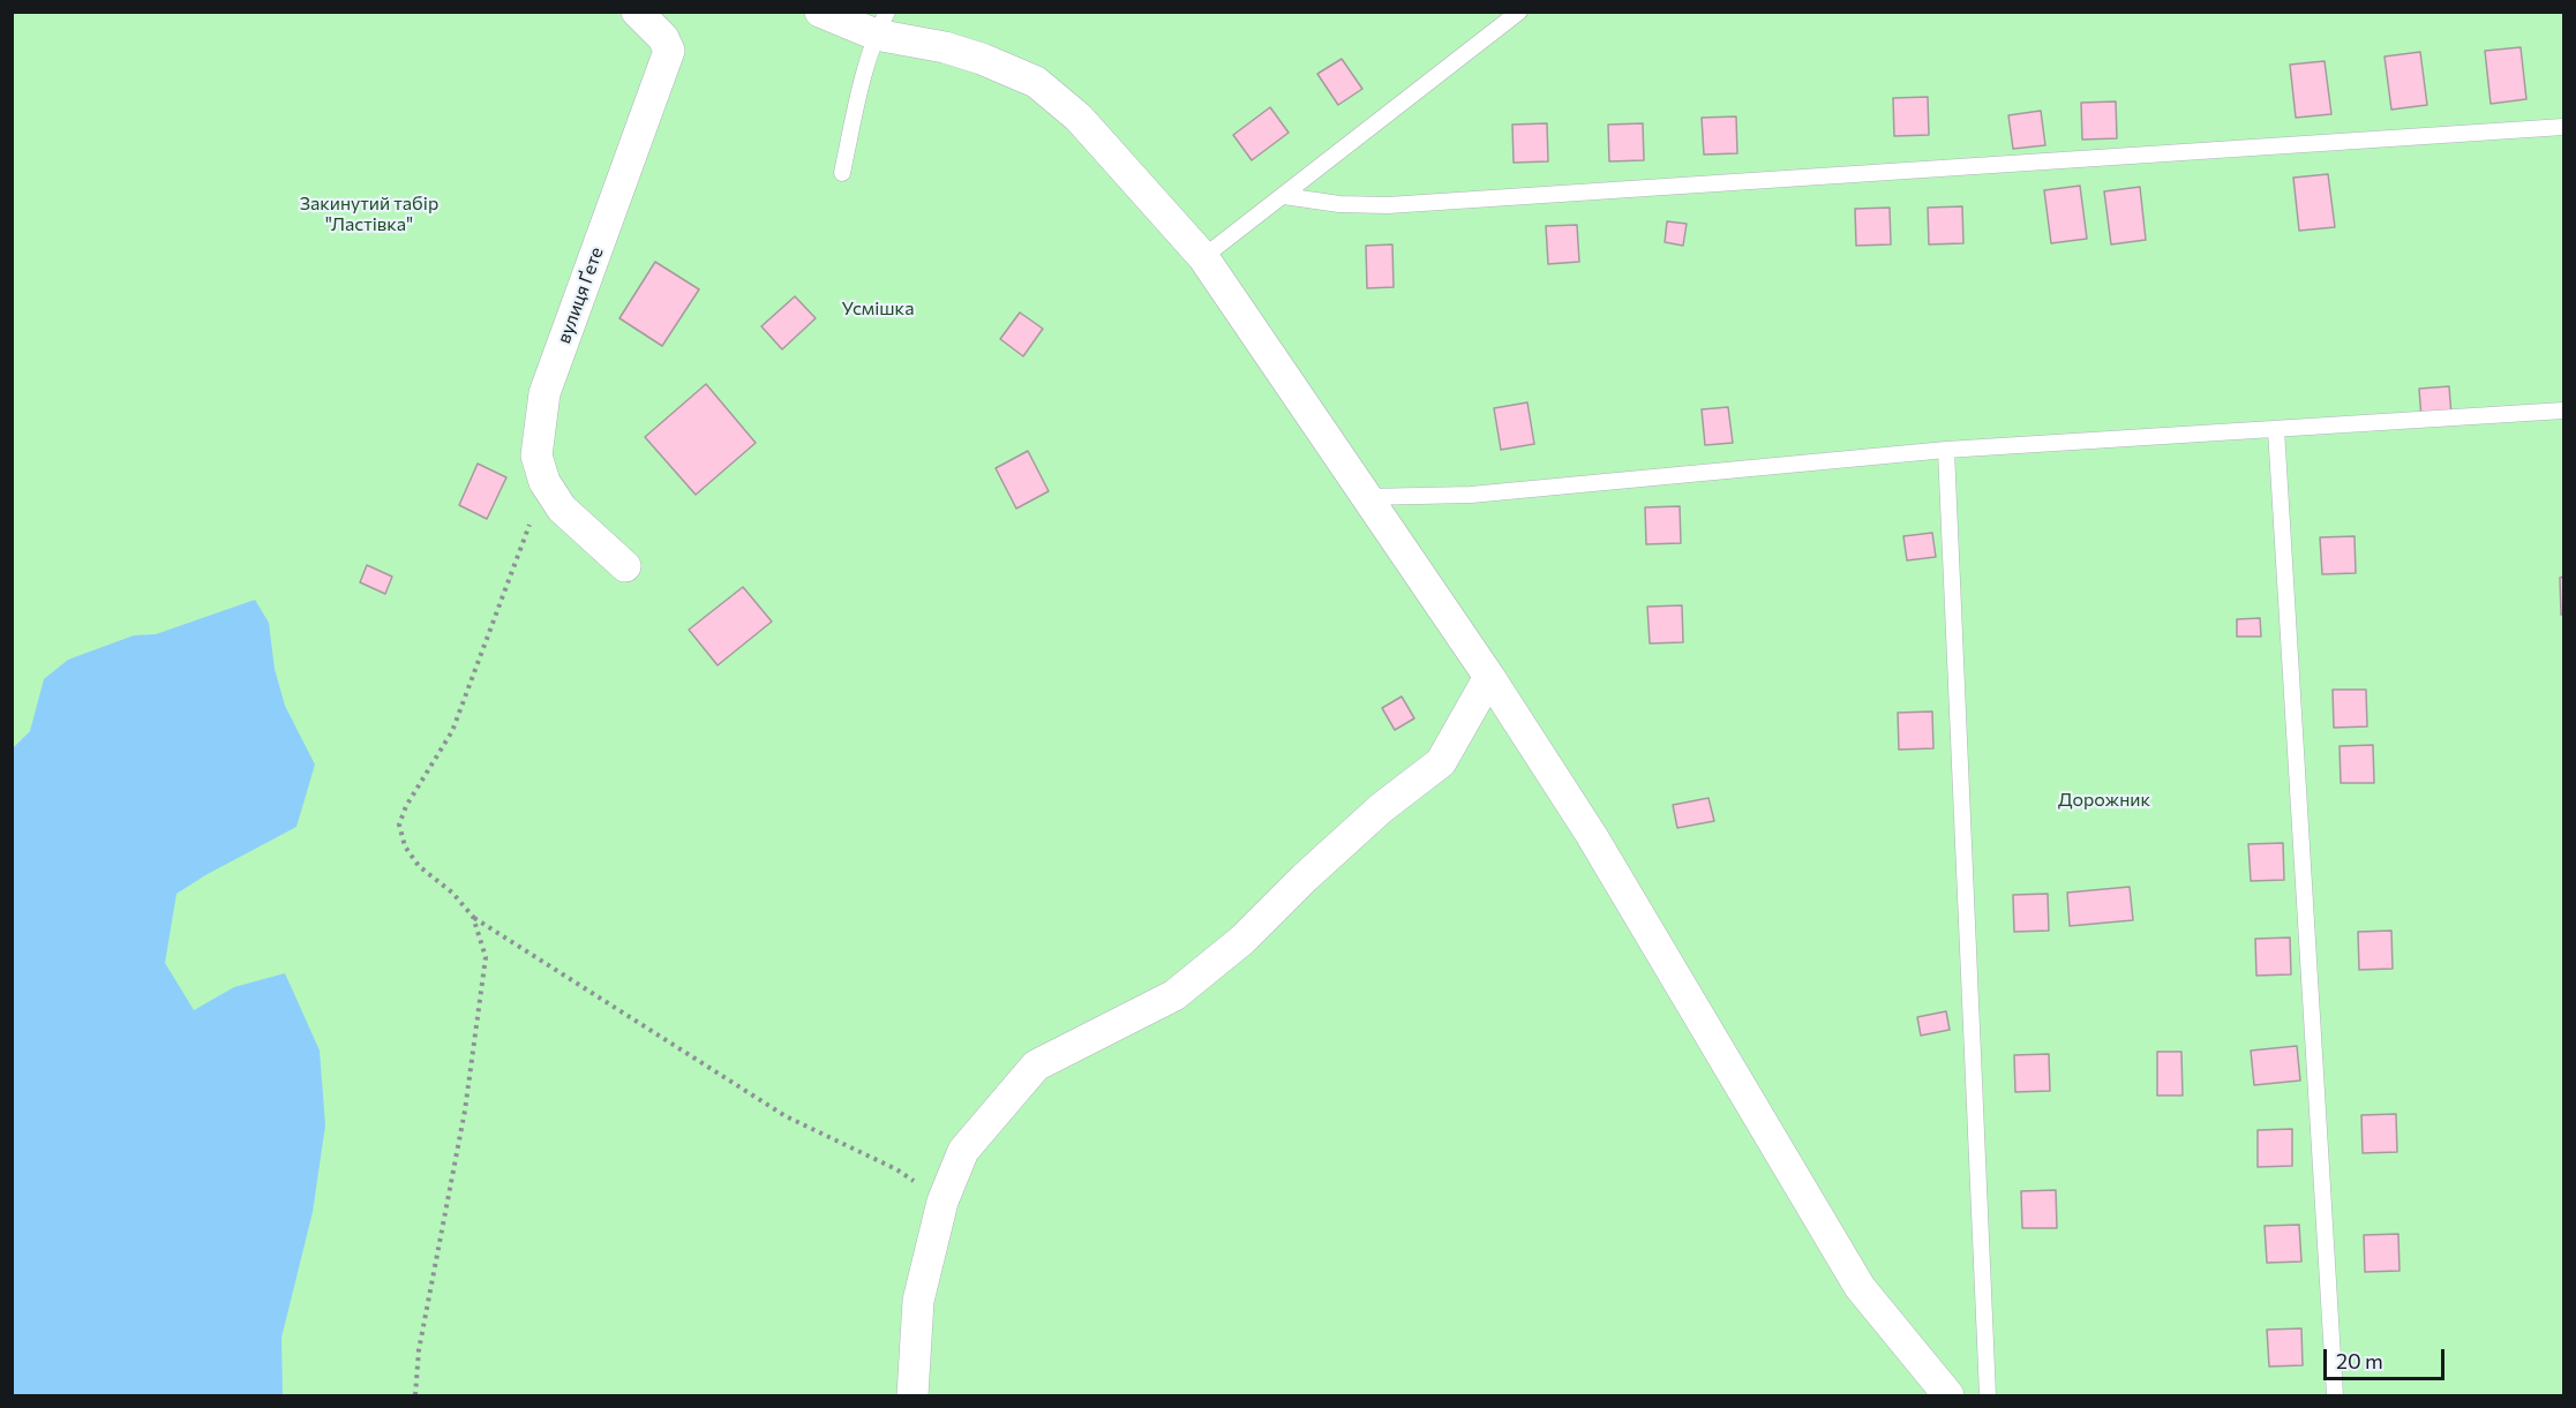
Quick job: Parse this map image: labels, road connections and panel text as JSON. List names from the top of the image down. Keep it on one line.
{"streets":{"street":["вулиця Ґете"]},"parks":["Закинутий табір \"Ластівка\"","Усмішка","Дорожник"],"scale_bar":"20 m"}
